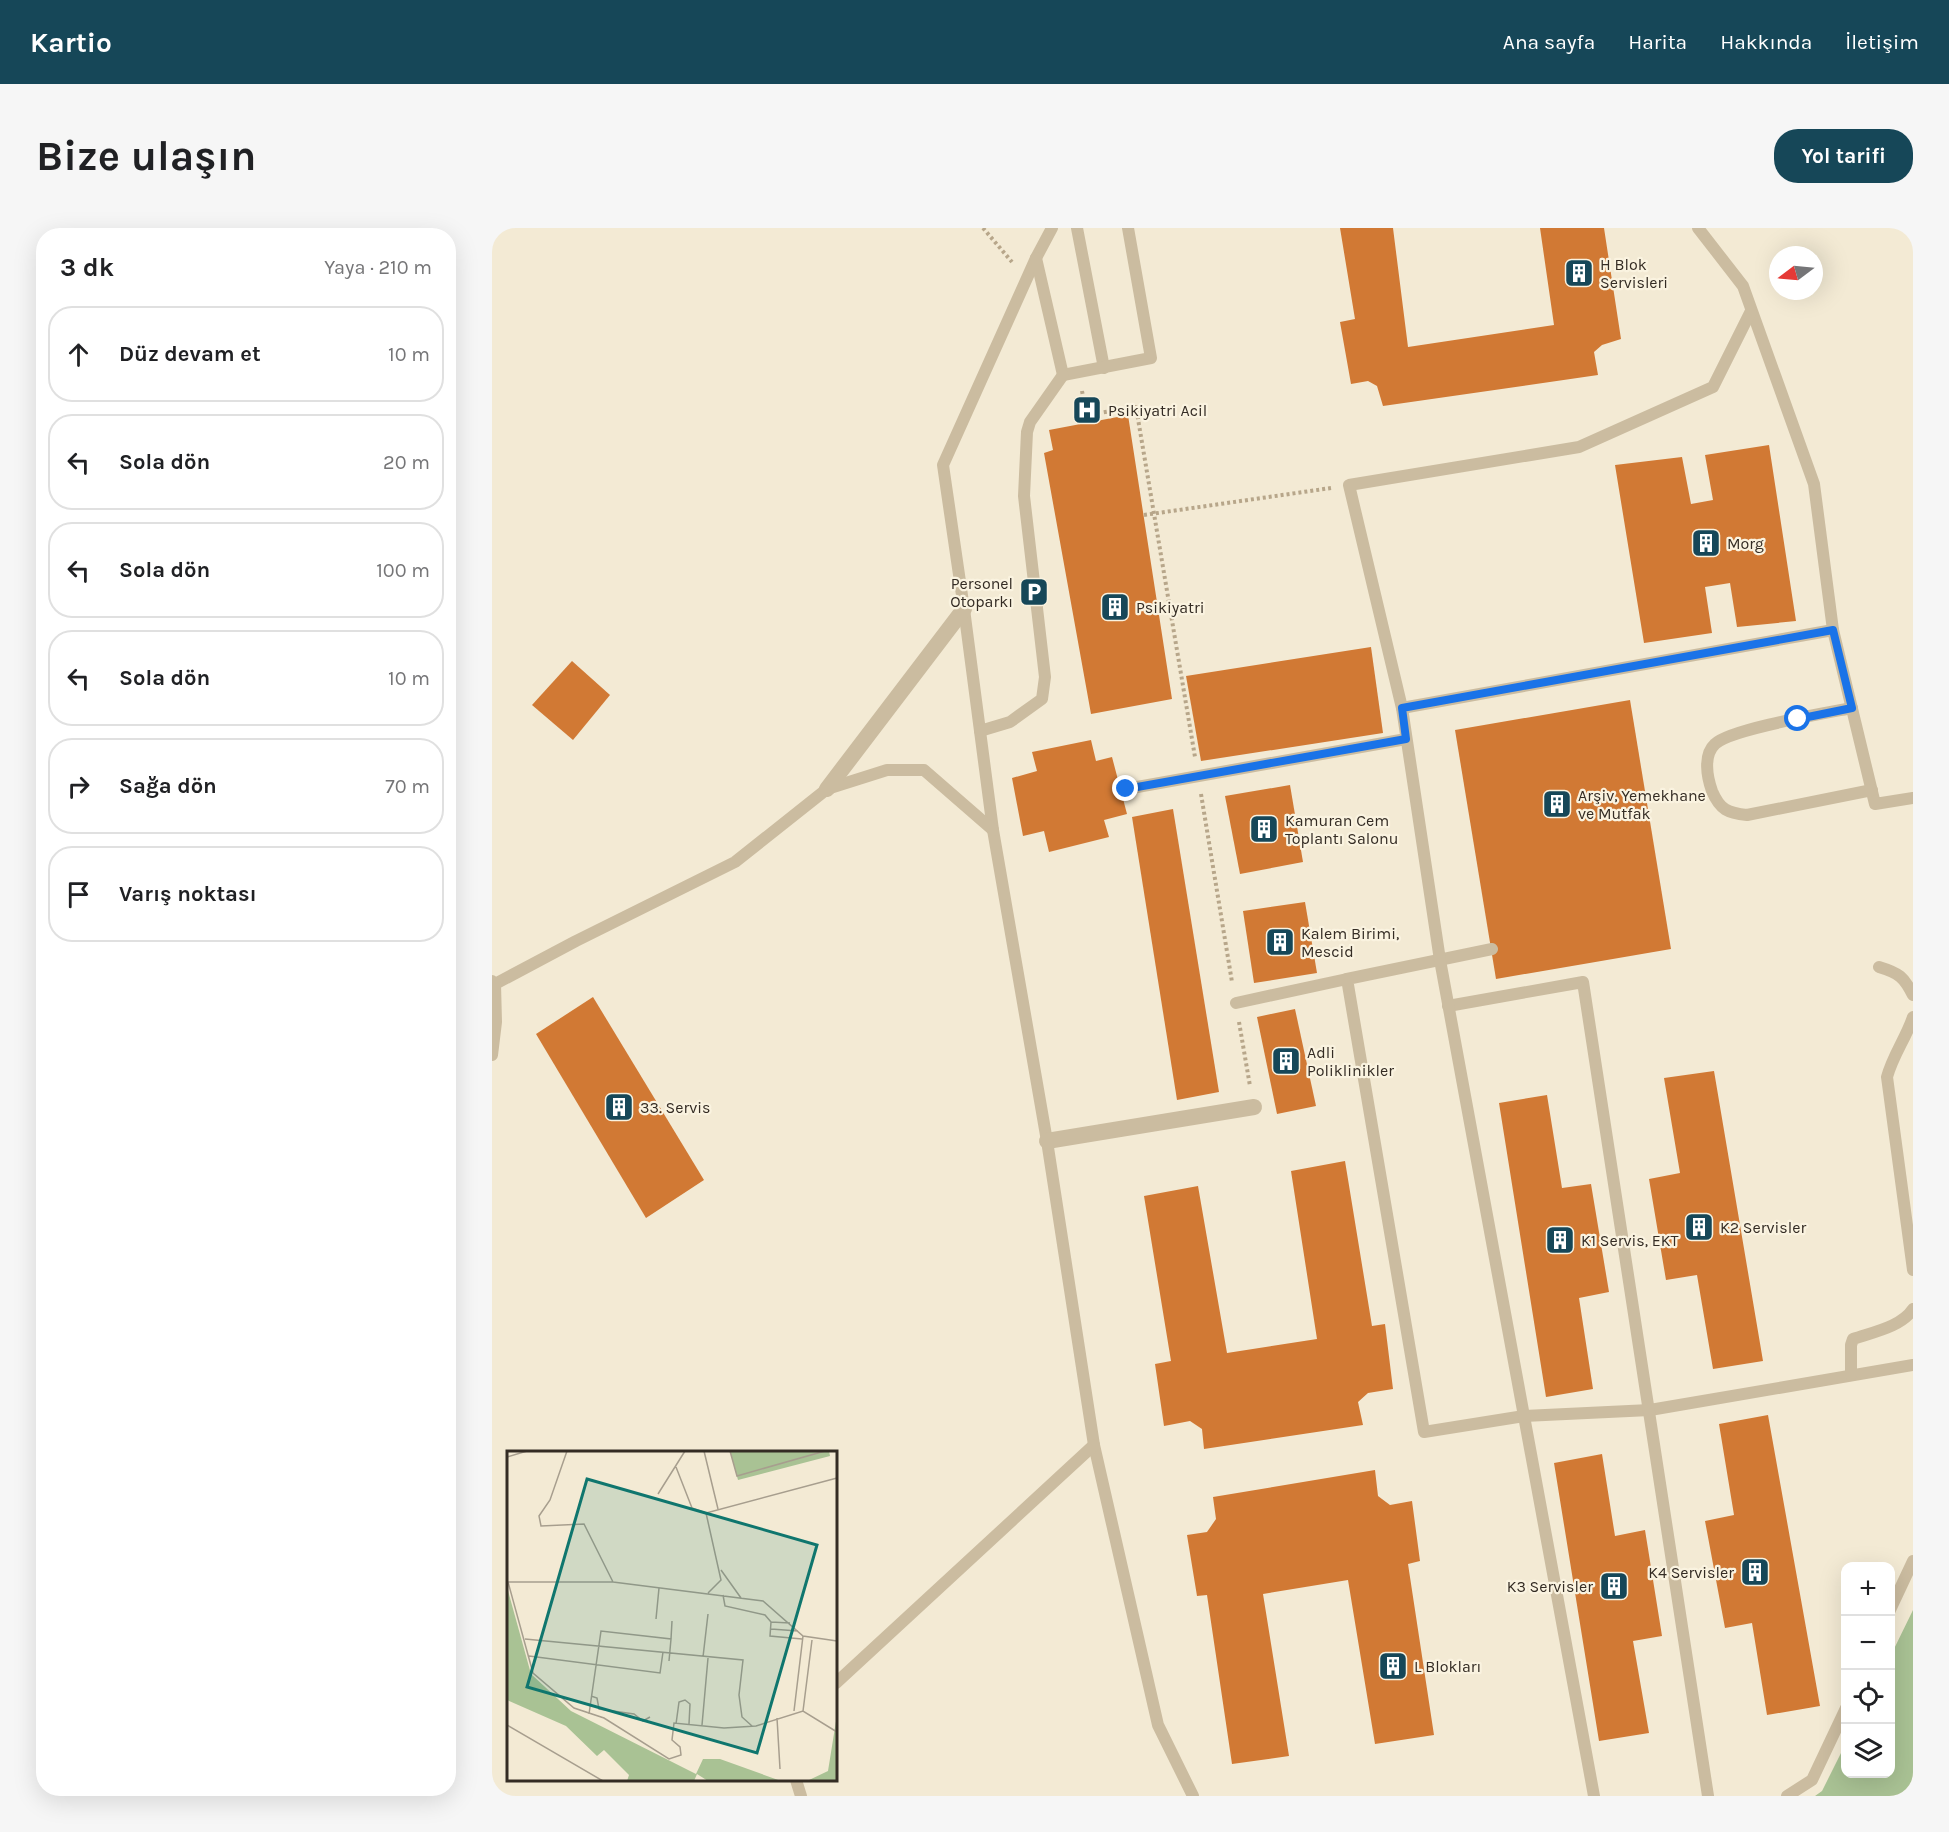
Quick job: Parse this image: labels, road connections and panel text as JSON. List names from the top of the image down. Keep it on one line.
{"places":{"building":["H Blok Servisleri","Morg","Psikiyatri","Arşiv, Yemekhane ve Mutfak","Kamuran Cem Toplantı Salonu","Kalem Birimi, Mescid","Adli Poliklinikler","33. Servis","K2 Servisler","K1 Servis, EKT","K4 Servisler","K3 Servisler","L Blokları"],"hospital":["Psikiyatri Acil"],"parking":["Personel Otoparkı"]},"north":"left","page":{"header":"Kartio","nav":["Ana sayfa","Harita","Hakkında","İletişim"],"buttons":"Yol tarifi","title":"Bize ulaşın","heading":["3 dk","Yaya · 210 m"],"list":[["Düz devam et","10 m"],["Sola dön","20 m"],["Sola dön","100 m"],["Sola dön","10 m"],["Sağa dön","70 m"],"Varış noktası"],"map_buttons":["+","−"]}}
